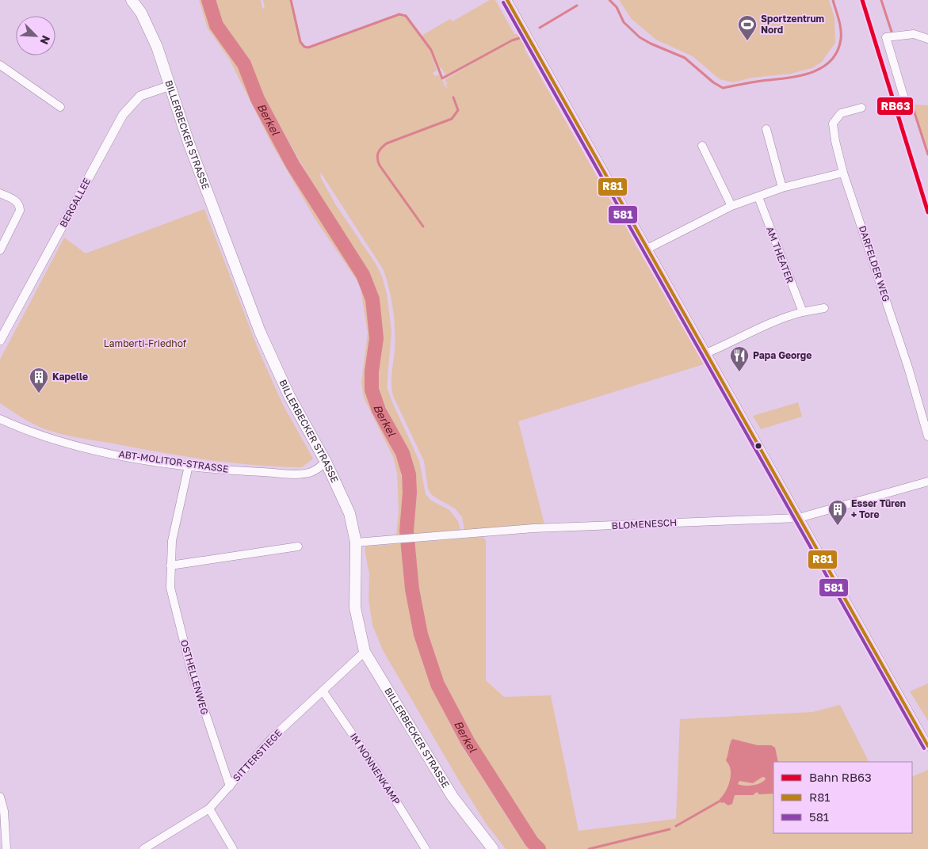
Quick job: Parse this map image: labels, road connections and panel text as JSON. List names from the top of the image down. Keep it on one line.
{"streets":{"main road":["BILLERBECKER STRASSE"],"street":["BERGALLEE","AM THEATER","DARFELDER WEG","ABT-MOLITOR-STRASSE","BLOMENESCH","OSTHELLENWEG","SITTERSTIEGE","IM NONNENKAMP"]},"crossings":[["BILLERBECKER STRASSE","BERGALLEE"],["BILLERBECKER STRASSE","ABT-MOLITOR-STRASSE"],["BILLERBECKER STRASSE","BLOMENESCH"],["BILLERBECKER STRASSE","SITTERSTIEGE"],["ABT-MOLITOR-STRASSE","OSTHELLENWEG"],["OSTHELLENWEG","SITTERSTIEGE"],["SITTERSTIEGE","IM NONNENKAMP"]],"water":["Berkel"],"parks":["Lamberti-Friedhof"],"places":{"sports":["Sportzentrum Nord"],"restaurant":["Papa George"],"building":["Kapelle","Esser Türen + Tore"]},"lines":["rail line RB63","transit line R81","transit line 581"],"legend":["Bahn RB63","R81","581"],"north":"bottom right"}
